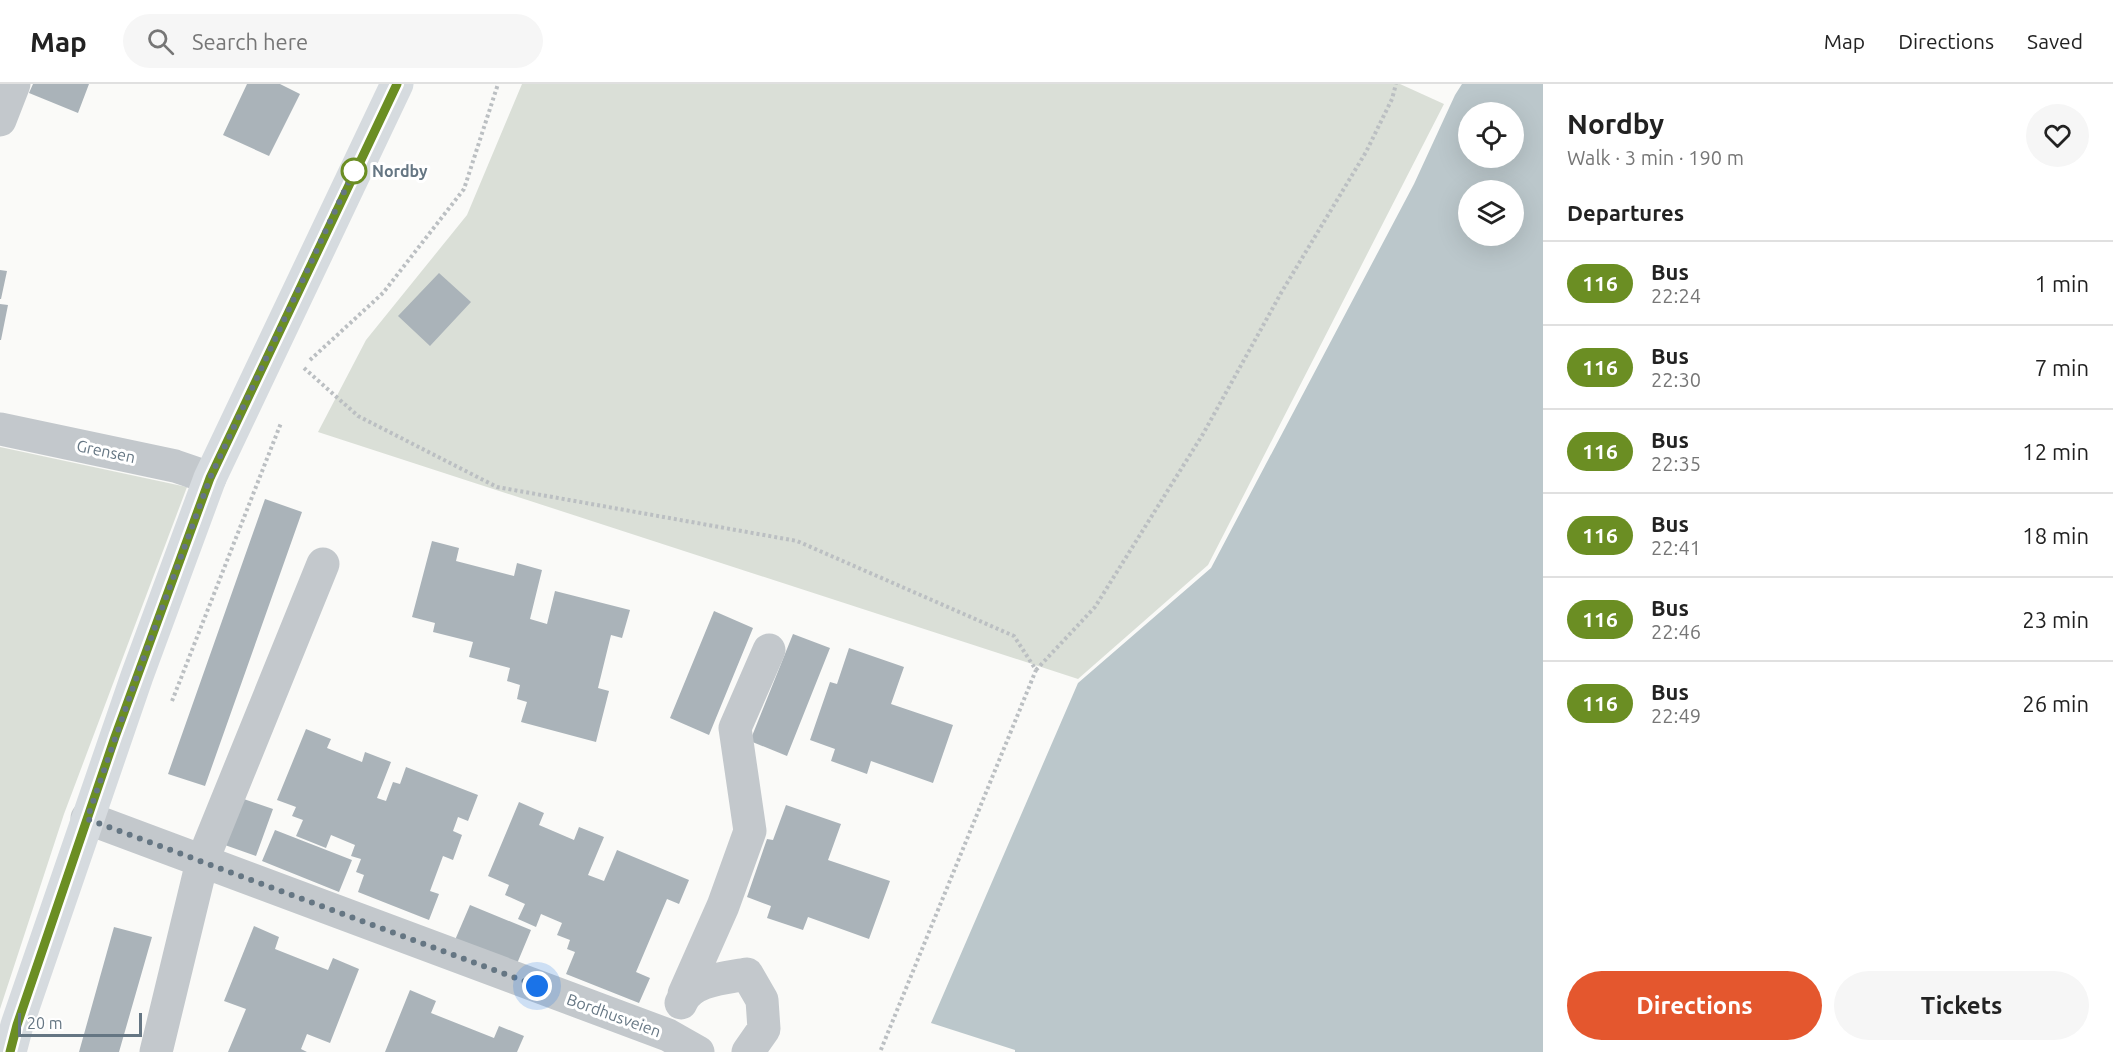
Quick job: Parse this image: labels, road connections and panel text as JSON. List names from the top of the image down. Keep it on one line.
{"streets":{"street":["Grensen","Bordhusveien"]},"places":["Nordby"],"lines":["bus line 116"],"scale_bar":"20 m","page":{"header":"Map","search":"Search here","nav":["Map","Directions","Saved"],"heading":[["Nordby","Walk · 3 min · 190 m"],"Departures"],"list":[{"mark":"116","name":"Bus","note":"22:24","value":"1 min"},{"mark":"116","name":"Bus","note":"22:30","value":"7 min"},{"mark":"116","name":"Bus","note":"22:35","value":"12 min"},{"mark":"116","name":"Bus","note":"22:41","value":"18 min"},{"mark":"116","name":"Bus","note":"22:46","value":"23 min"},{"mark":"116","name":"Bus","note":"22:49","value":"26 min"}],"buttons":["Directions","Tickets"],"scale":"20 m"}}
